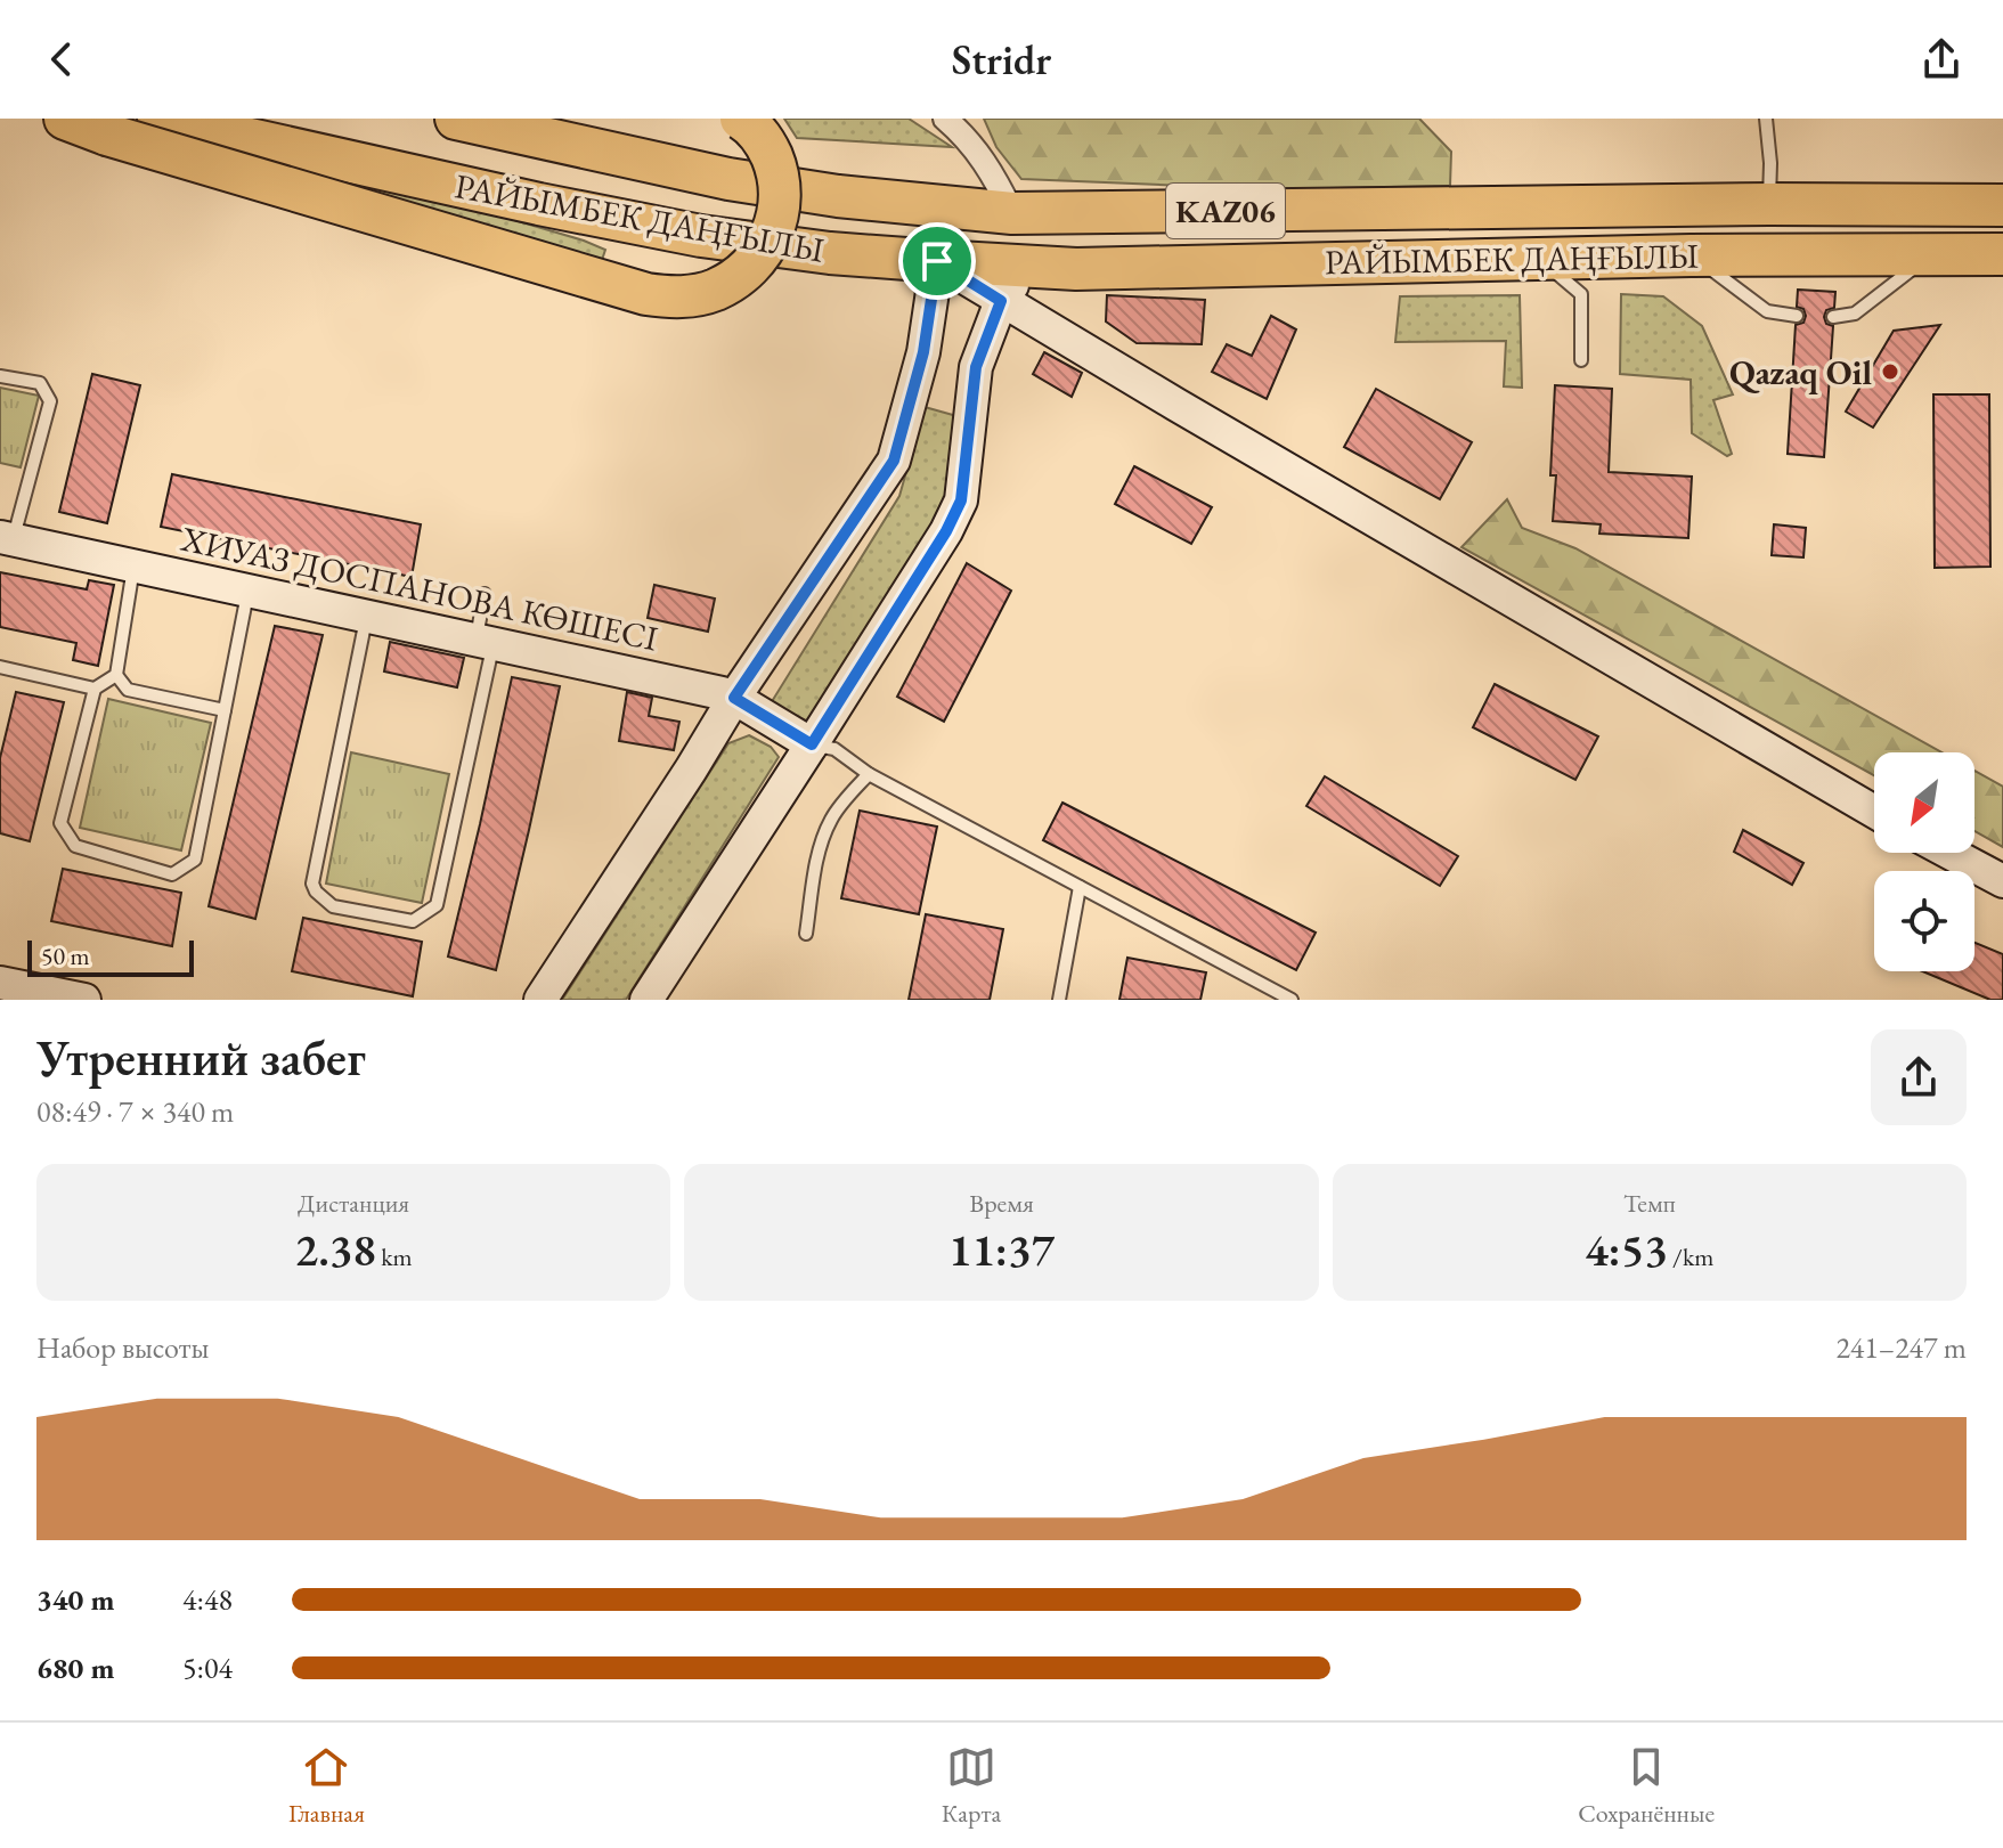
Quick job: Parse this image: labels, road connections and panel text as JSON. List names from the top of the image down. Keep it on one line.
{"streets":{"highway":["KАZ06","РАЙЫМБЕК ДАҢҒЫЛЫ"],"street":["ХИУАЗ ДОСПАНОВА КӨШЕСІ"]},"places":["Qazaq Oil"],"scale_bar":"50 m","north":"bottom left","page":{"header":"Stridr","scale":"50 m","heading":["Утренний забег","08:49 · 7 × 340 m"],"stats":[["Дистанция","2.38 km"],["Время","11:37"],["Темп","4:53 /km"]],"chart":["Набор высоты","241–247 m"],"list":[{"name":"340 m","note":"4:48"},{"name":"680 m","note":"5:04"}],"tabs":["Главная","Карта","Сохранённые"]}}
